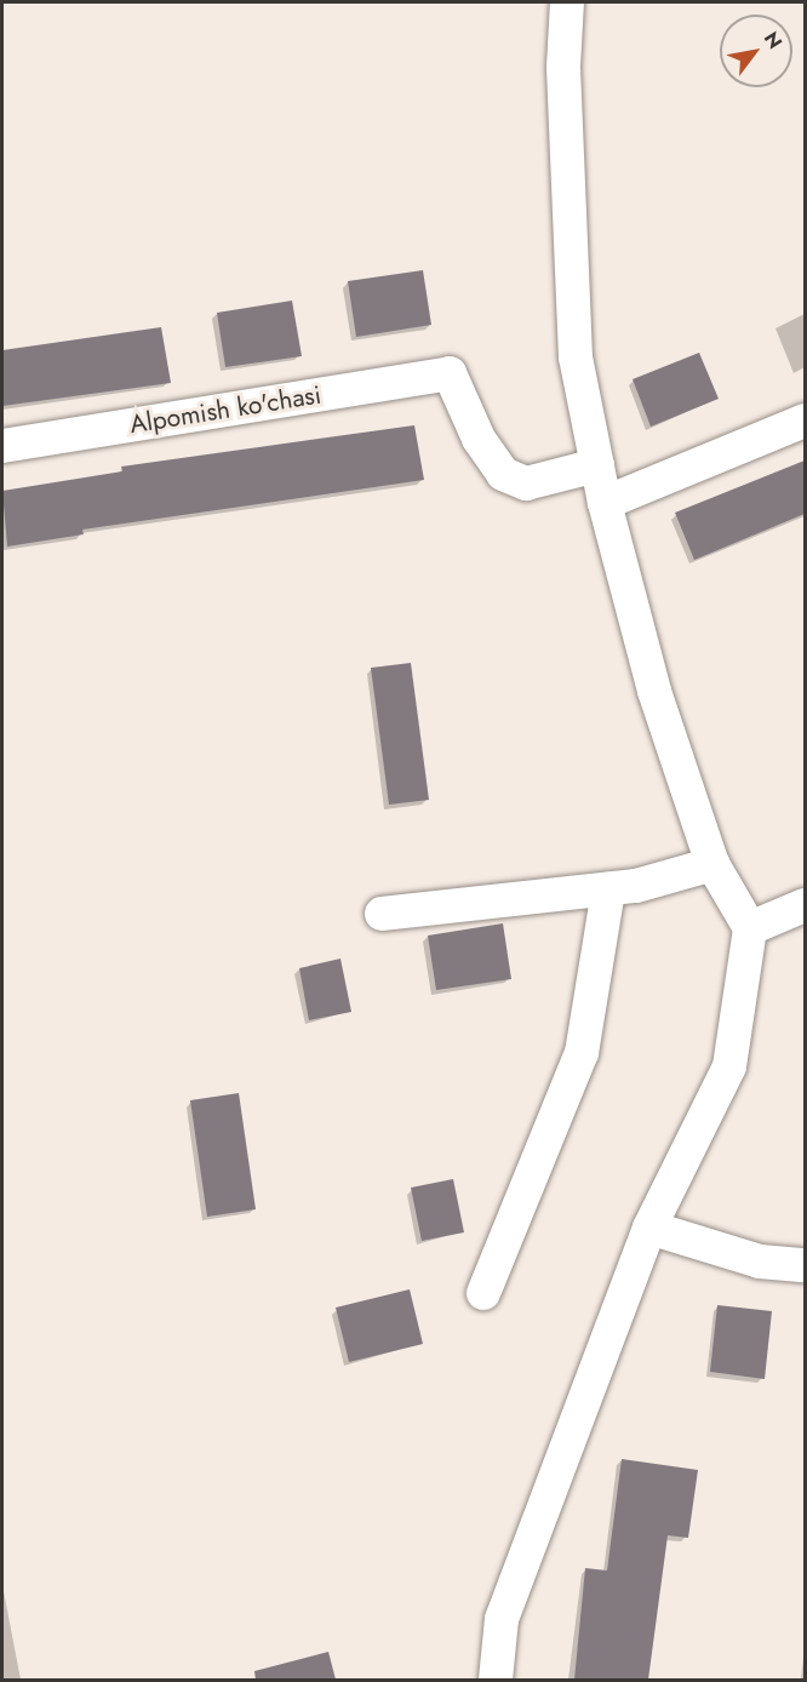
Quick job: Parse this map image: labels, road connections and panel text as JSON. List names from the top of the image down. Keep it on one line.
{"streets":{"street":["Alpomish ko'chasi"]},"north":"top right"}
